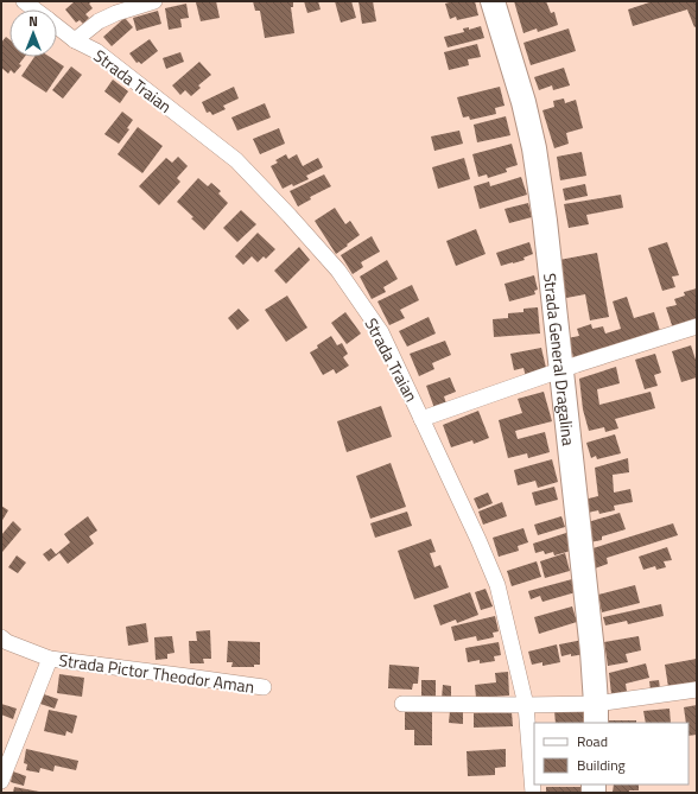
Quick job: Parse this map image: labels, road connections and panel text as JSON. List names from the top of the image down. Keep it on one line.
{"streets":{"main road":["Strada General Dragalina"],"street":["Strada Traian","Strada Pictor Theodor Aman"]},"legend":["Road","Building"],"north":"top"}
